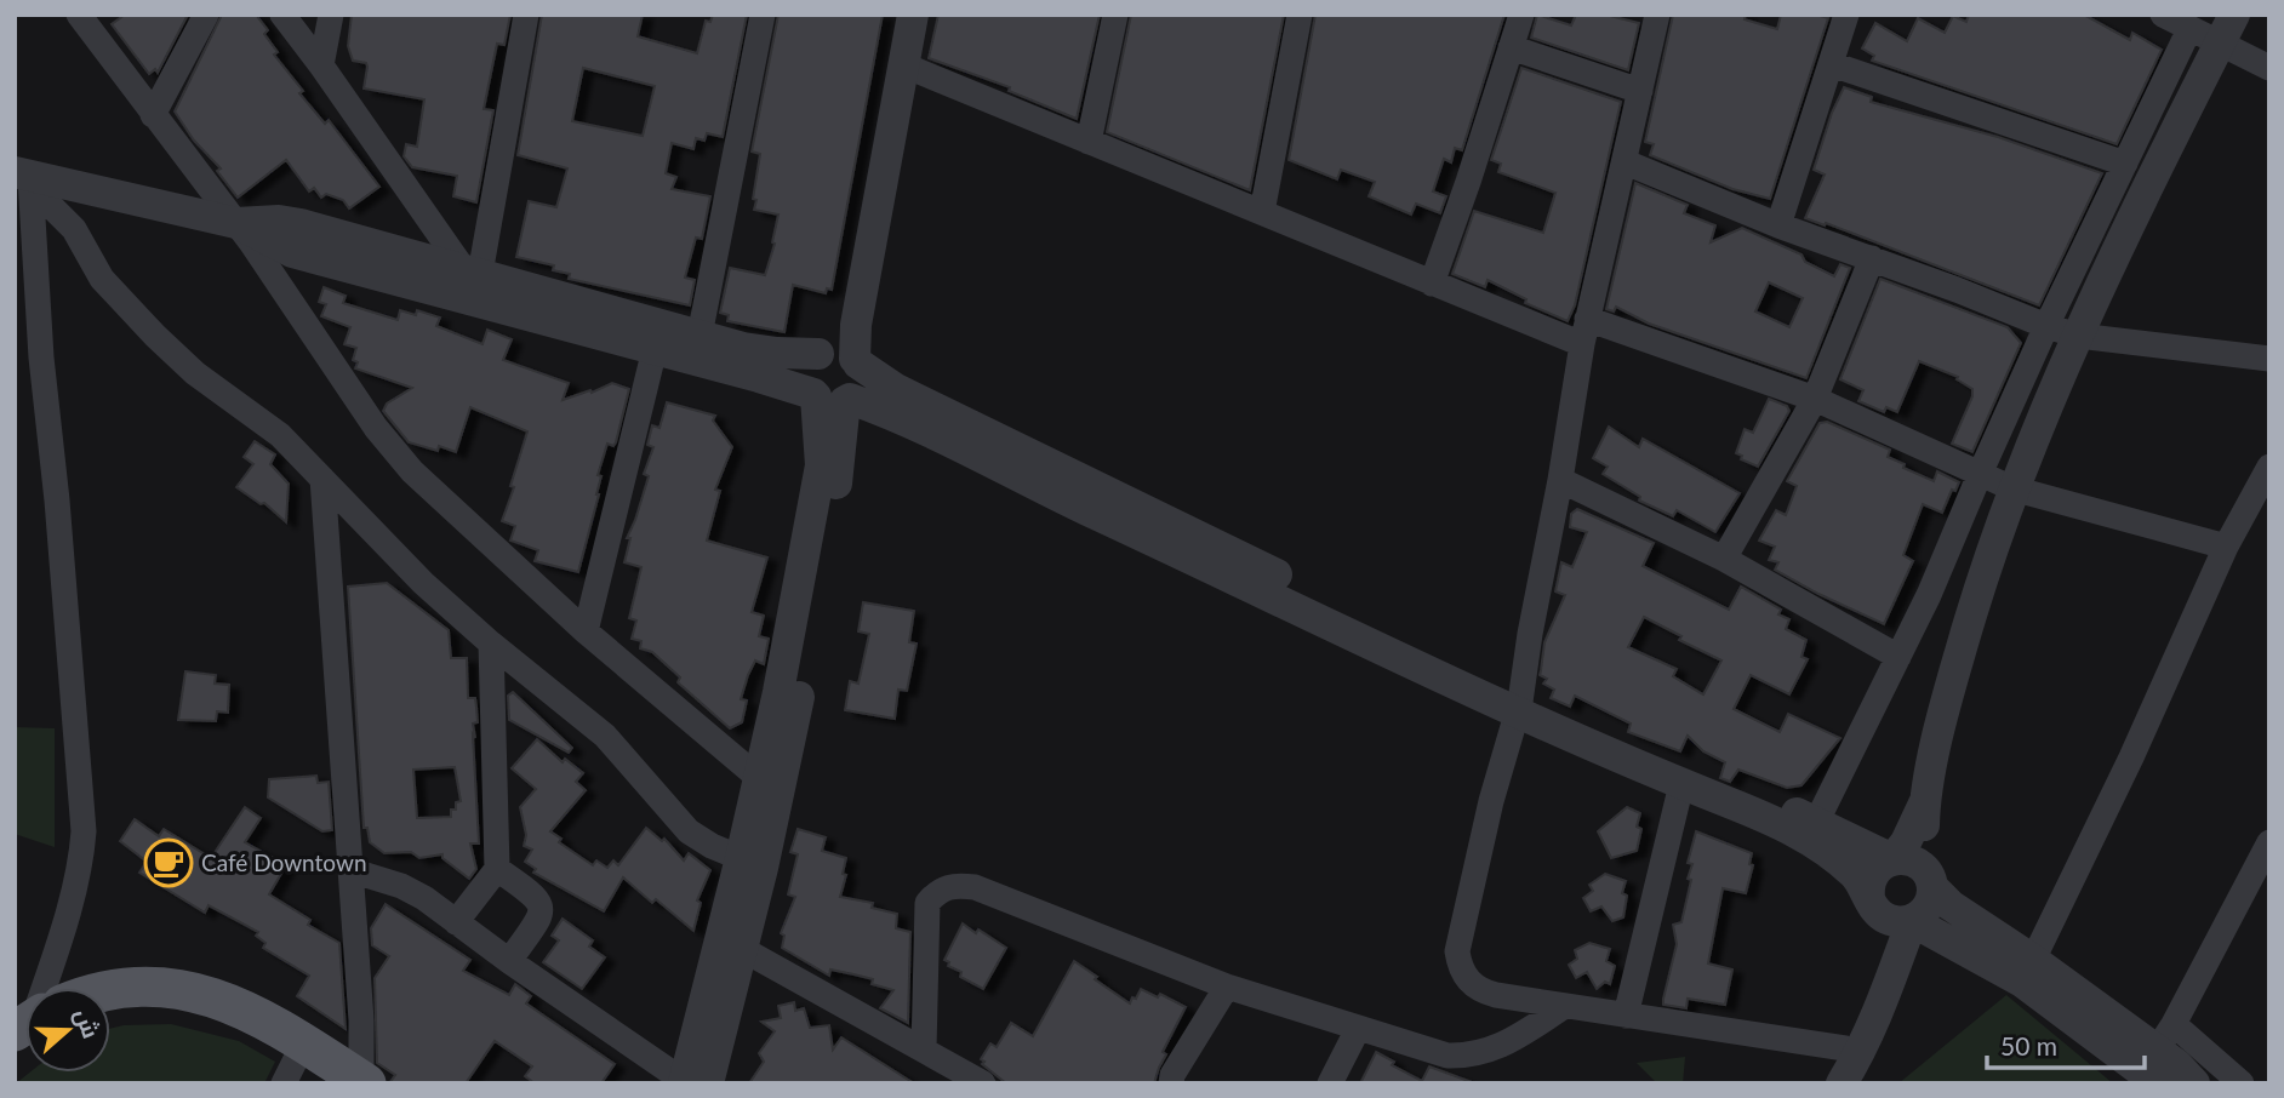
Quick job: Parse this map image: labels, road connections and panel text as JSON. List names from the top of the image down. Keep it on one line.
{"places":{"cafe":["Café Downtown"]},"scale_bar":"50 m","north":"right"}
